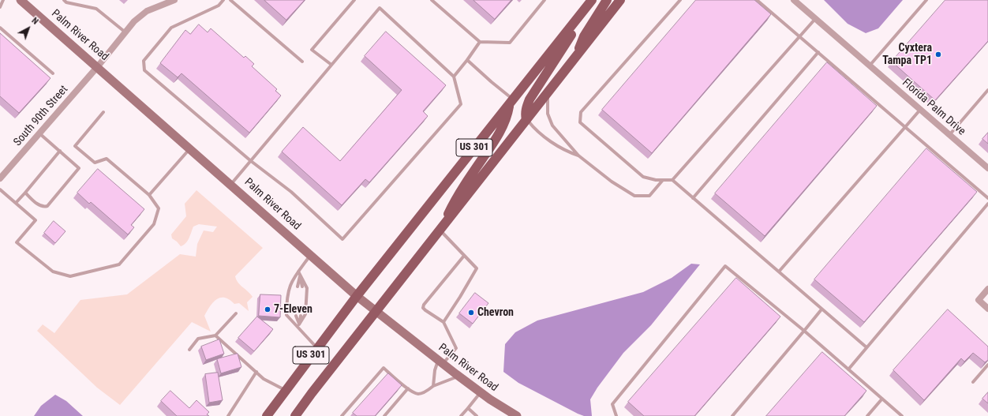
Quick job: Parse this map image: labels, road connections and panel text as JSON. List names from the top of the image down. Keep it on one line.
{"streets":{"main road":["US 301"],"street":["Palm River Road","Florida Palm Drive","South 90th Street"]},"crossings":[["Palm River Road","South 90th Street"],["Palm River Road","US 301"]],"places":["Cyxtera Tampa TP1","7-Eleven","Chevron"],"north":"top right"}
